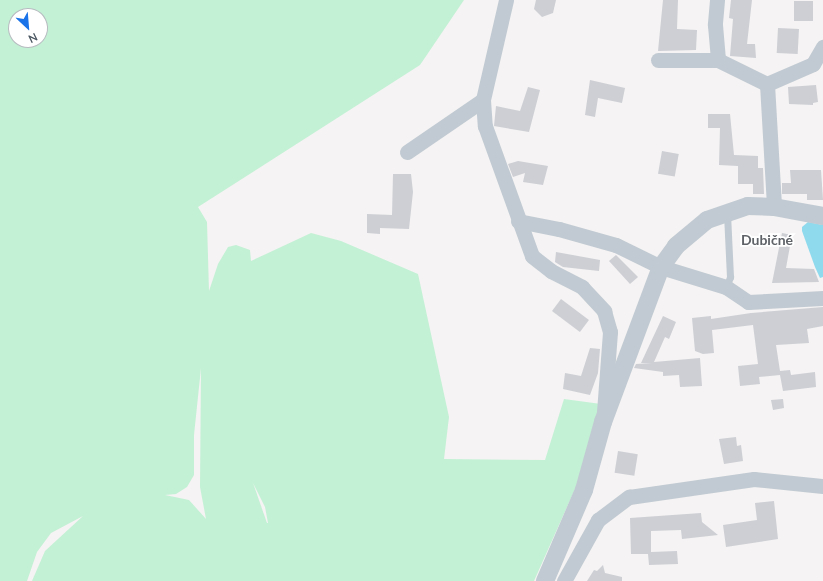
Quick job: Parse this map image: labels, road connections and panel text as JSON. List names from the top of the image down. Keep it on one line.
{"districts":["Dubičné"],"north":"bottom right"}
